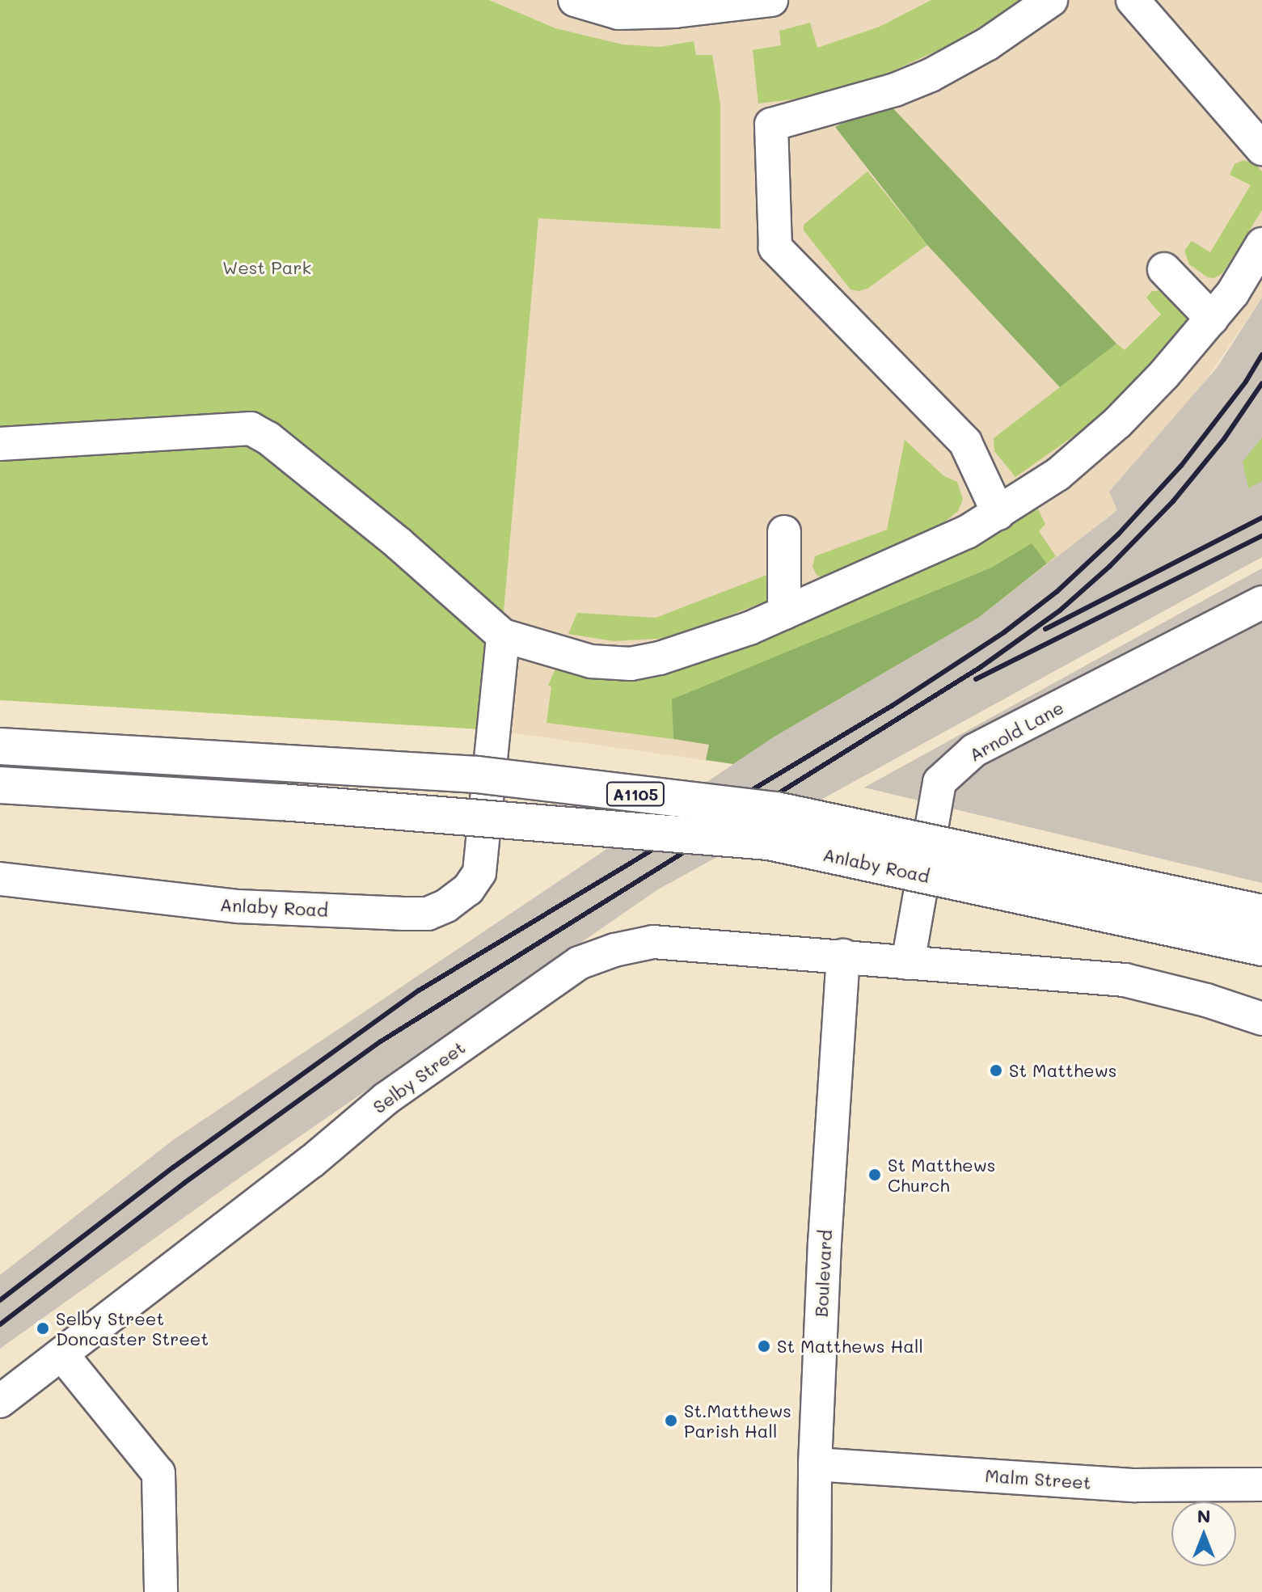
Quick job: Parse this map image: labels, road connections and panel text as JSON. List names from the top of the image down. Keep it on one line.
{"streets":{"main road":["A1105","Anlaby Road"],"street":["Arnold Lane","Selby Street","Boulevard","Malm Street"]},"crossings":[["Arnold Lane","Selby Street"],["Selby Street","Boulevard"],["Boulevard","Malm Street"]],"parks":["West Park"],"places":["St Matthews","St Matthews Church","Selby Street Doncaster Street","St Matthews Hall","St.Matthews Parish Hall"],"north":"top"}
